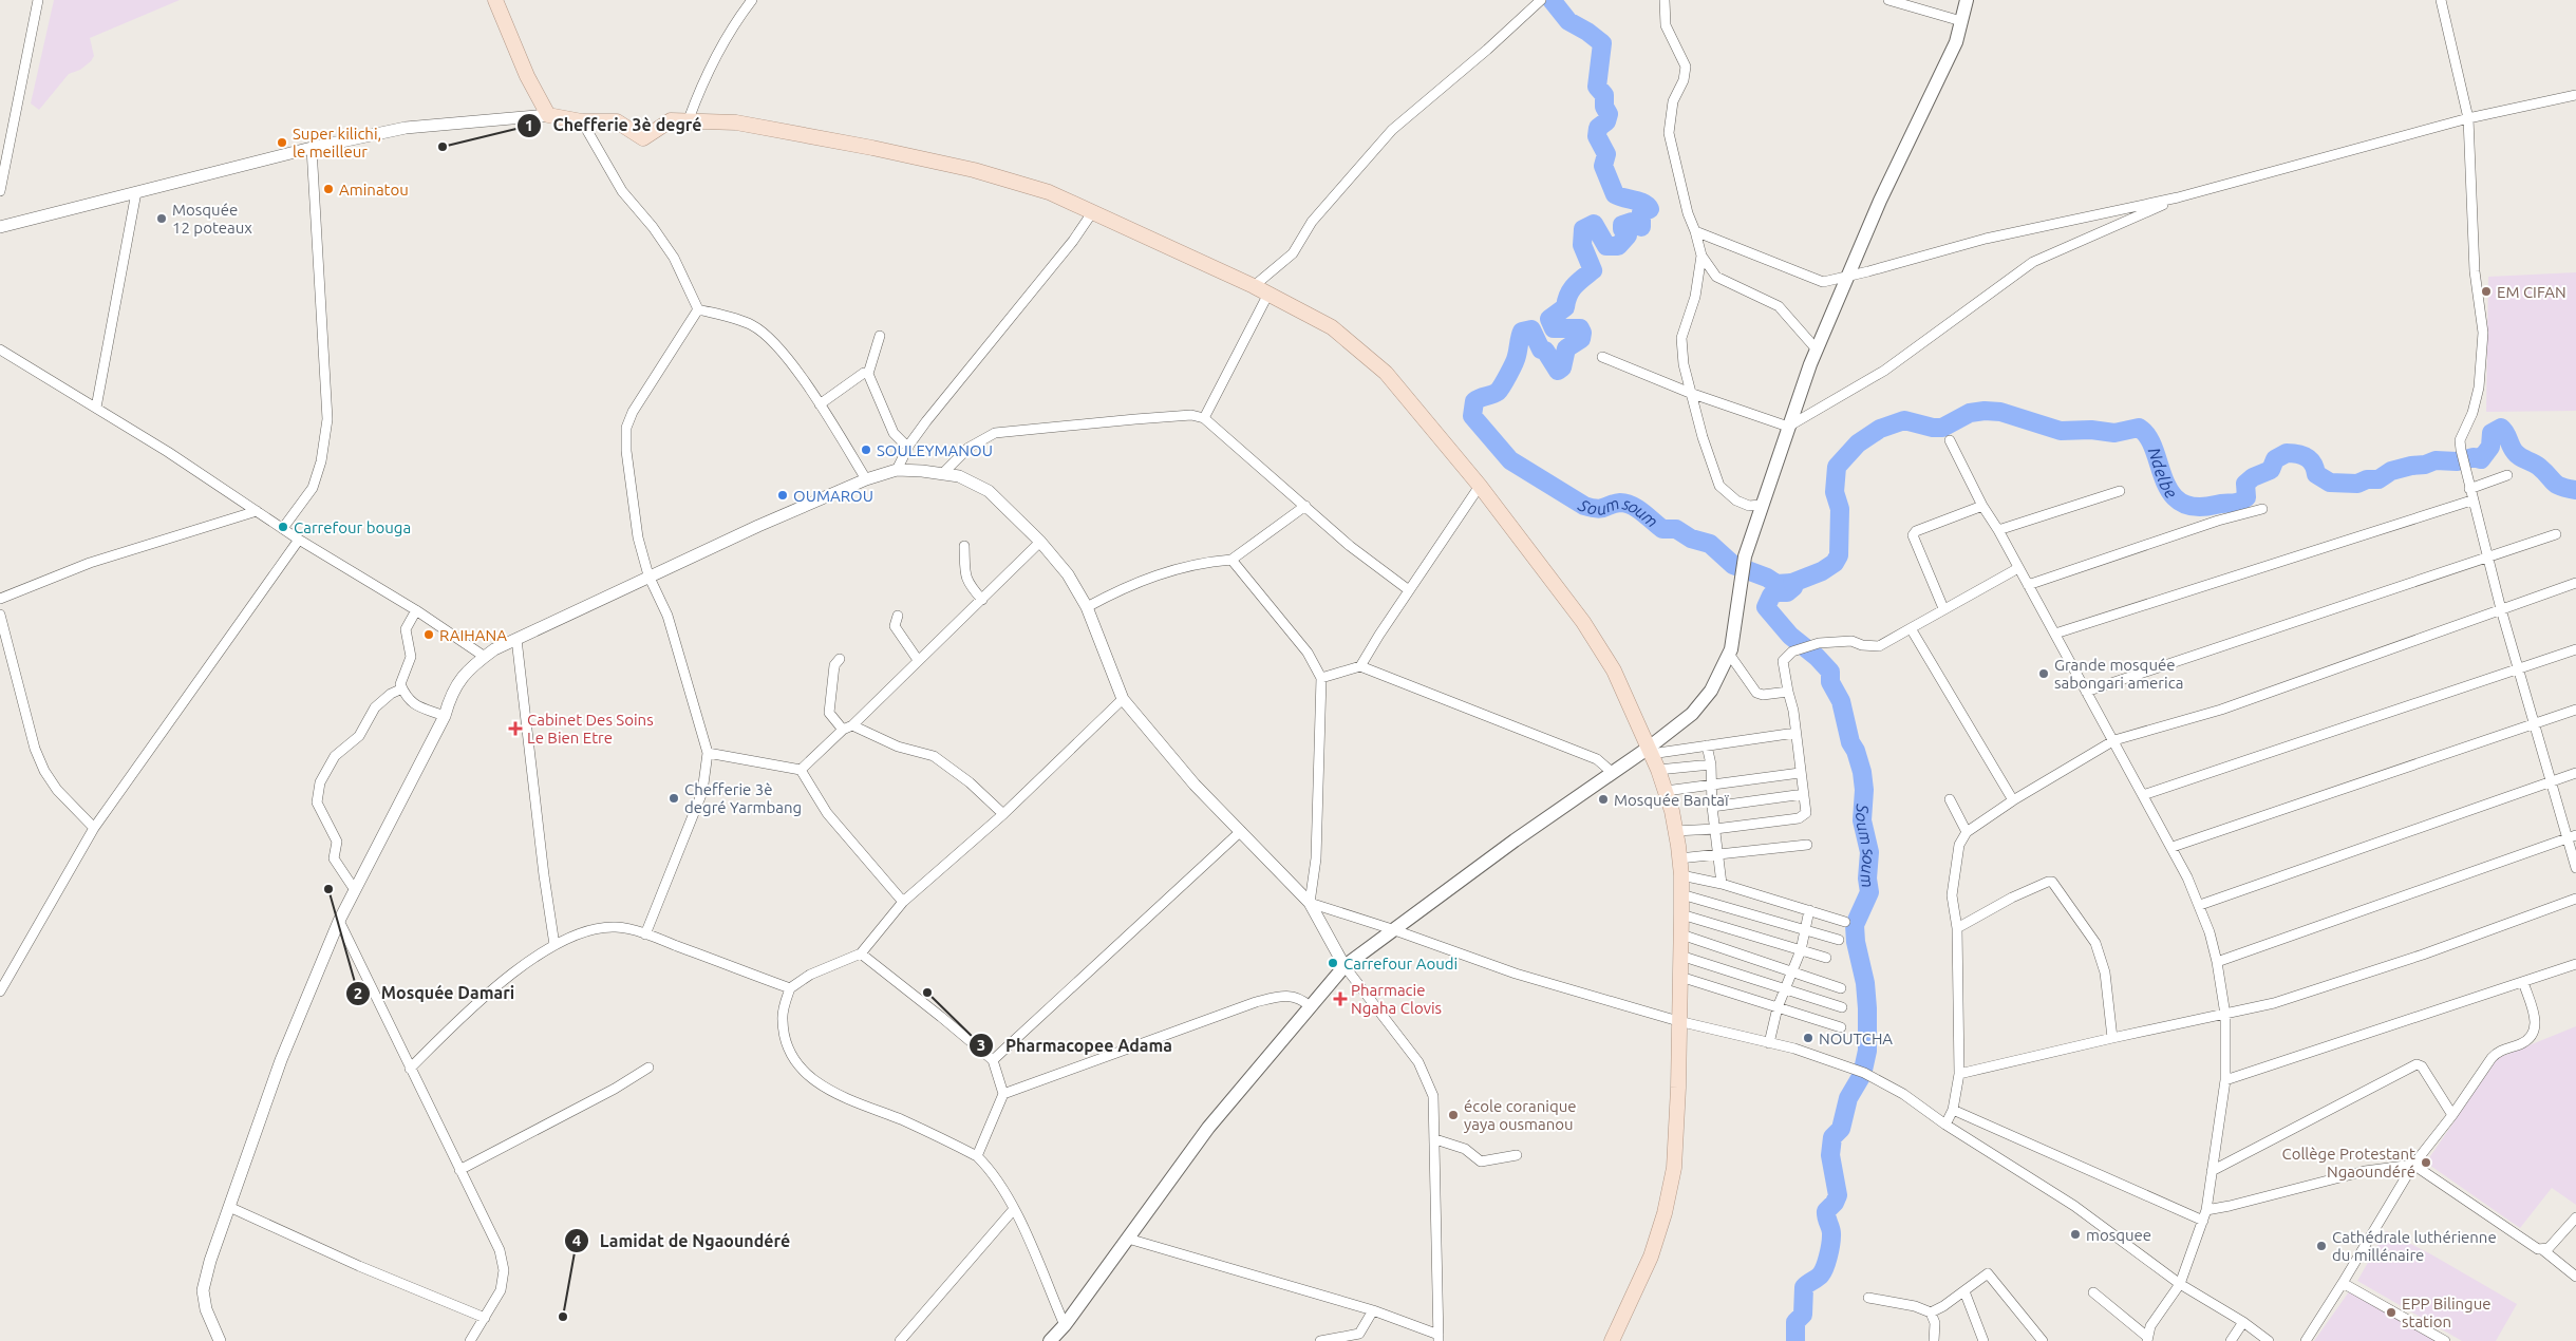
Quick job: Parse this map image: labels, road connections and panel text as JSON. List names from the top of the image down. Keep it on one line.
{"water":["Ndelbe","Soum soum"],"places":{"other":["Super kilichi, le meilleur","Chefferie 3è degré","Aminatou","Mosquée 12 poteaux","EM CIFAN","SOULEYMANOU","OUMAROU","Carrefour bouga","RAIHANA","Grande mosquée sabongari america","Chefferie 3è degré Yarmbang","Mosquée Bantaï","Mosquée Damari","Carrefour Aoudi","Pharmacopee Adama","NOUTCHA","école coranique yaya ousmanou","Collège Protestant Ngaoundéré","mosquee","Cathédrale luthérienne du millénaire","EPP Bilingue station","Lamidat de Ngaoundéré"],"health":["Cabinet Des Soins Le Bien Etre","Pharmacie Ngaha Clovis"]}}
